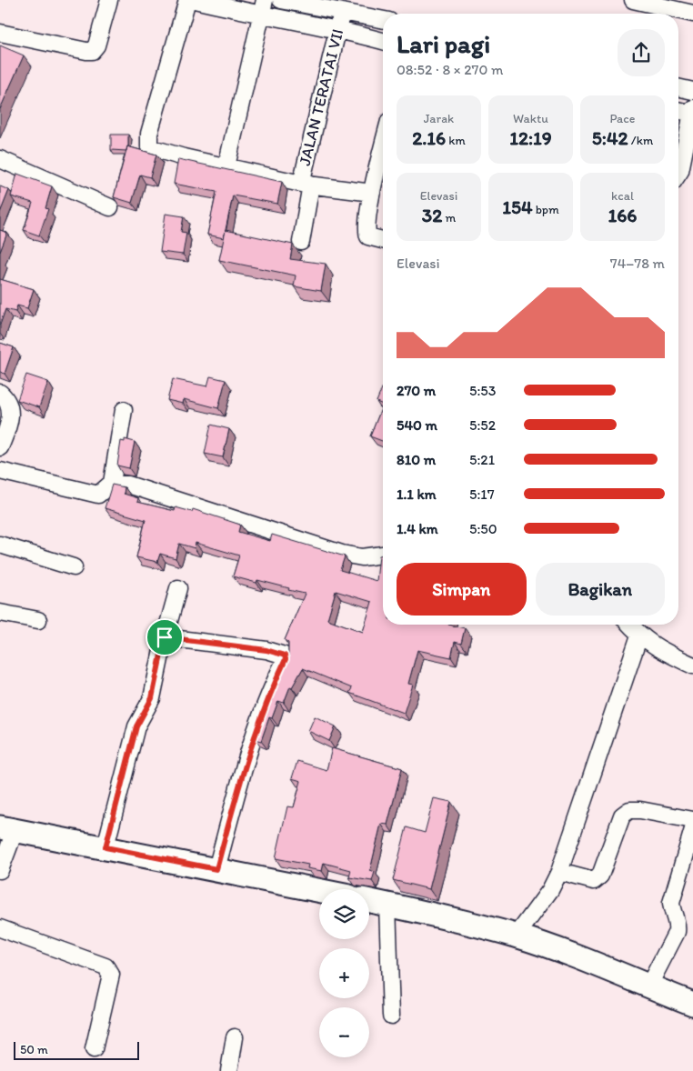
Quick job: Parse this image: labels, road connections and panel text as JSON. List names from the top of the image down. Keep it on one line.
{"streets":{"street":["JALAN TERATAI VII"]},"scale_bar":"50 m","page":{"heading":["Lari pagi","08:52 · 8 × 270 m"],"stats":[["Jarak","2.16 km"],["Waktu","12:19"],["Pace","5:42 /km"],["Elevasi","32 m"],["154 bpm"],["kcal","166"]],"chart":["Elevasi","74–78 m"],"list":[{"name":"270 m","note":"5:53"},{"name":"540 m","note":"5:52"},{"name":"810 m","note":"5:21"},{"name":"1.1 km","note":"5:17"},{"name":"1.4 km","note":"5:50"}],"buttons":["Simpan","Bagikan"],"map_buttons":["+","−"],"scale":"50 m"}}
